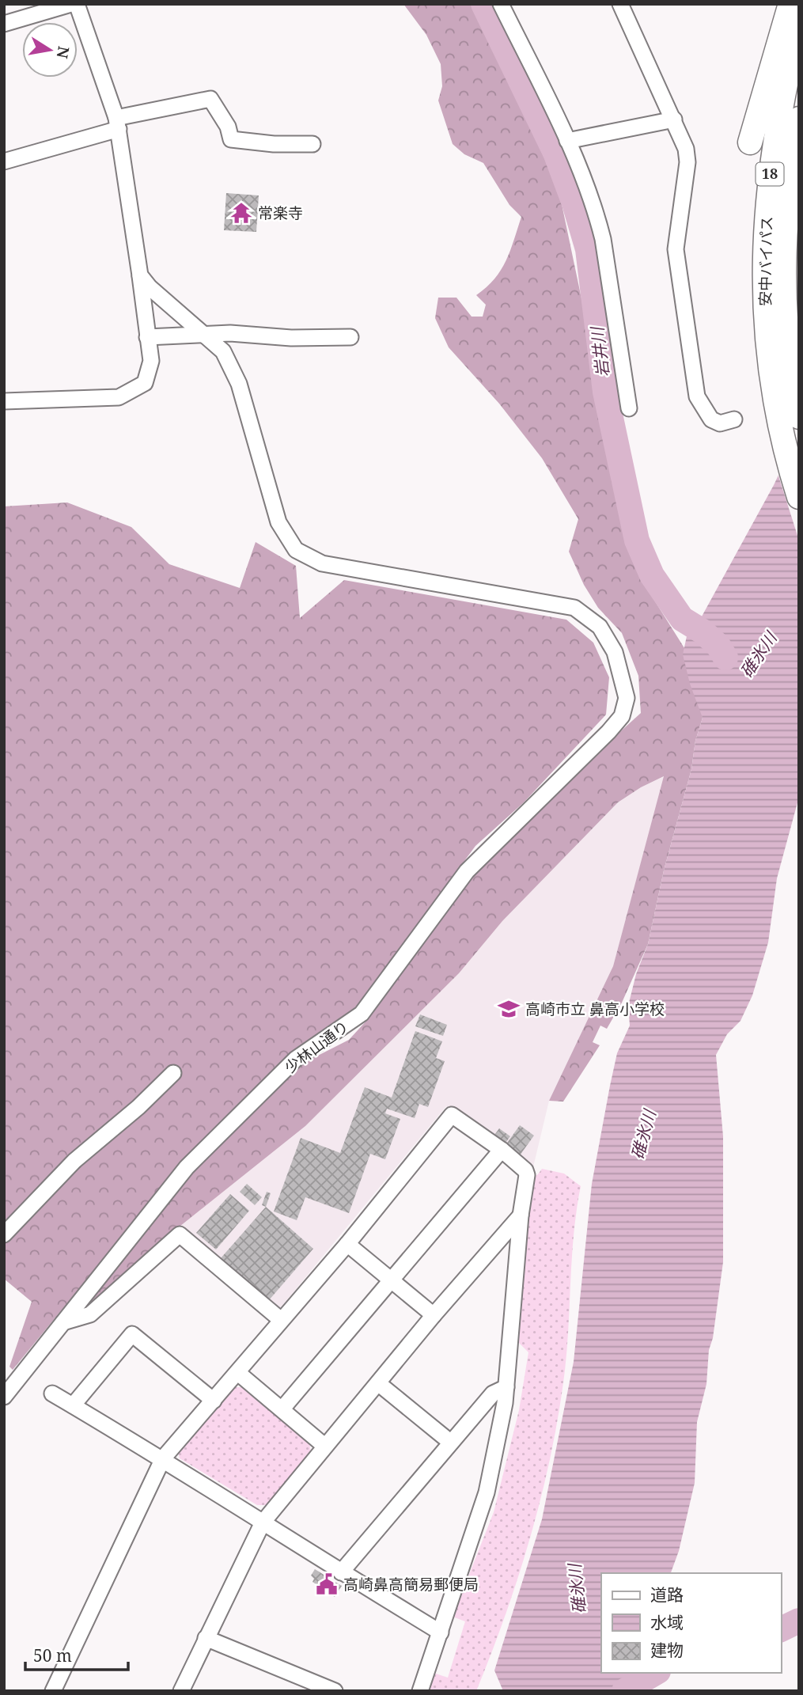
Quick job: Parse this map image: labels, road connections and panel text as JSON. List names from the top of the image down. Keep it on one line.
{"streets":{"highway":["18","安中バイパス"],"street":["少林山通り"]},"water":["岩井川","碓氷川"],"places":{"temple":["常楽寺"],"school or university":["高崎市立 鼻高小学校"],"public building":["高崎鼻高簡易郵便局"]},"legend":["道路","水域","建物"],"scale_bar":"50 m","north":"right"}
